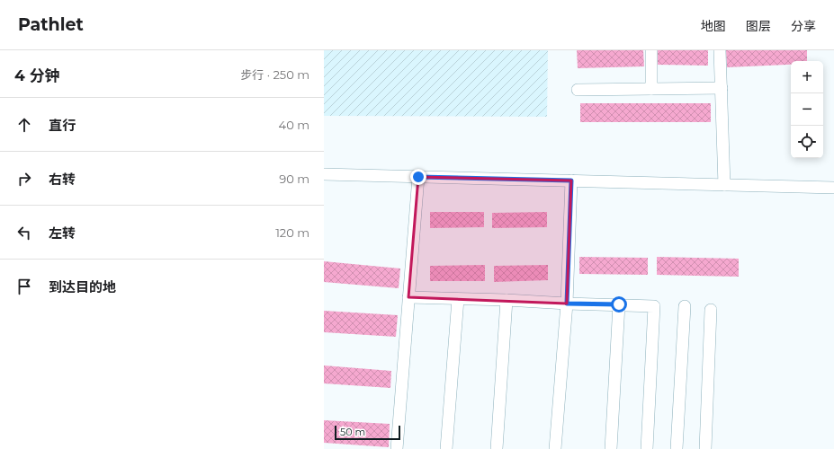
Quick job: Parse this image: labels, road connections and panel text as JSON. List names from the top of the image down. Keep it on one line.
{"scale_bar":"50 m","page":{"header":"Pathlet","nav":["地图","图层","分享"],"heading":["4 分钟","步行 · 250 m"],"map_buttons":["+","−"],"list":[["直行","40 m"],["右转","90 m"],["左转","120 m"],"到达目的地"],"scale":"50 m"}}
